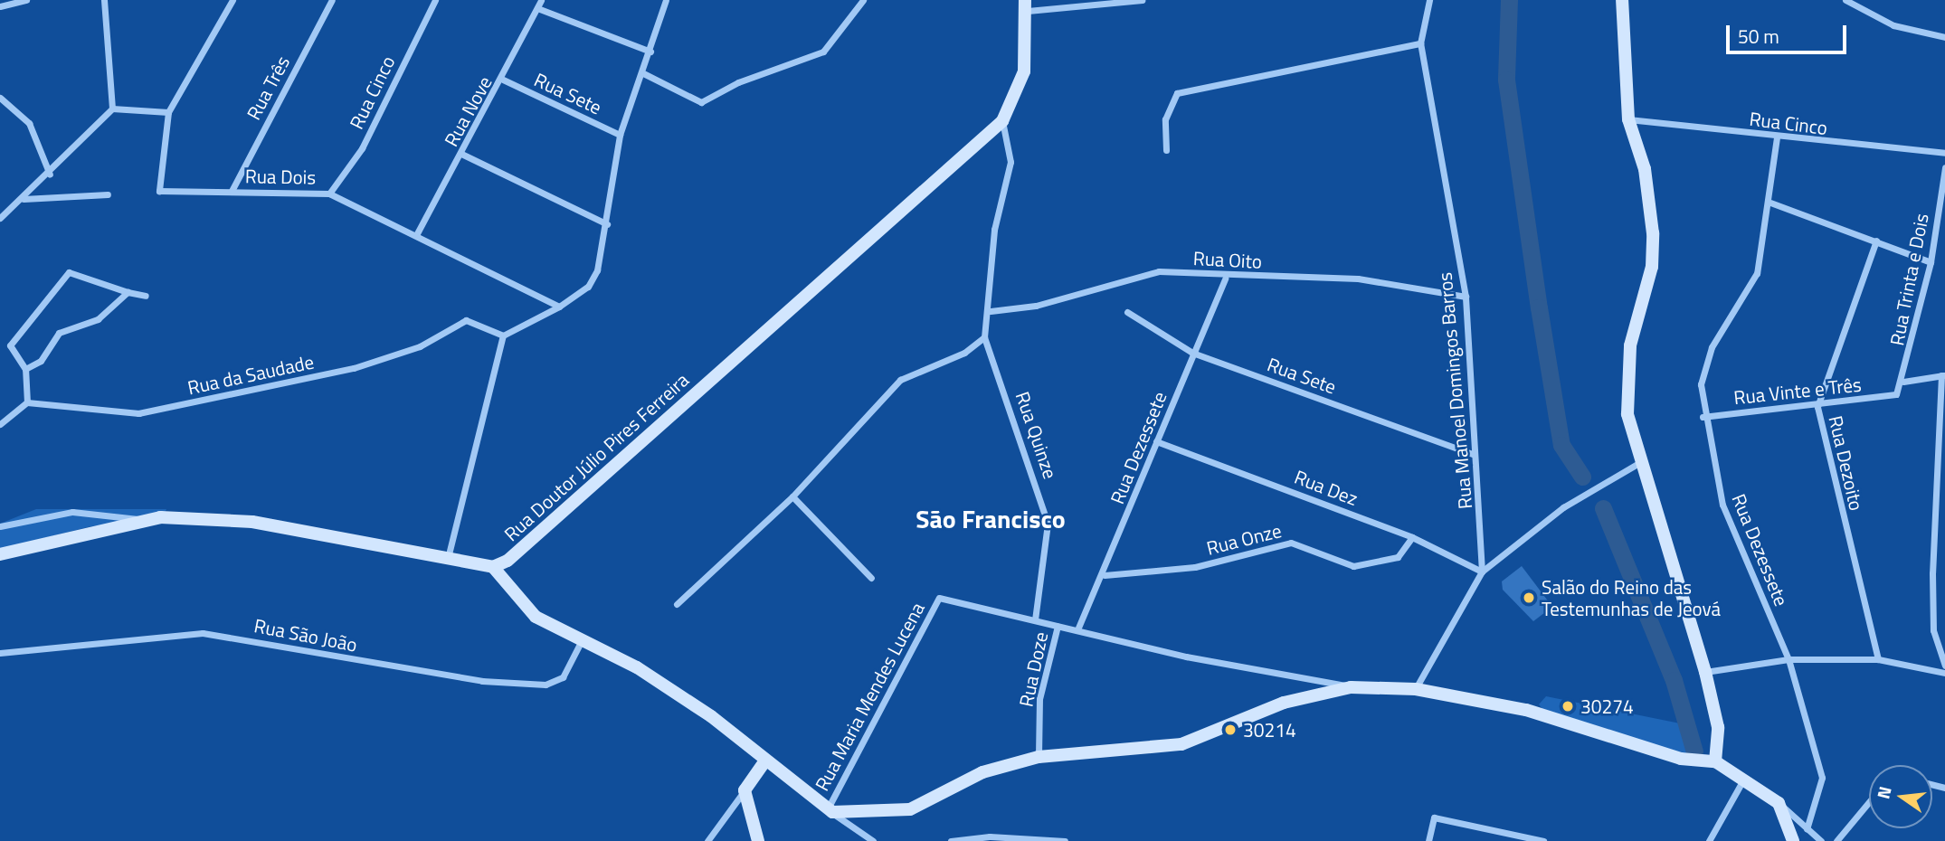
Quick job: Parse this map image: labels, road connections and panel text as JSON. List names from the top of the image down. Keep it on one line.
{"streets":{"street":["Rua Três","Rua Cinco","Rua Sete","Rua Nove","Rua Dois","Rua Oito","Rua Trinta e Dois","Rua da Saudade","Rua Manoel Domingos Barros","Rua Vinte e Três","Rua Quinze","Rua Dezessete","Rua Doutor Júlio Pires Ferreira","Rua Dezoito","Rua Dez","Rua Onze","Rua São João","Rua Doze","Rua Maria Mendes Lucena"]},"crossings":[["Rua Três","Rua Dois"],["Rua Cinco","Rua Dois"],["Rua Cinco","Rua Dezessete"],["Rua Sete","Rua Nove"],["Rua Sete","Rua Manoel Domingos Barros"],["Rua Sete","Rua Dezessete"],["Rua Oito","Rua Manoel Domingos Barros"],["Rua Oito","Rua Dezessete"],["Rua Trinta e Dois","Rua Vinte e Três"],["Rua Manoel Domingos Barros","Rua Dez"],["Rua Vinte e Três","Rua Dezessete"],["Rua Vinte e Três","Rua Dezoito"],["Rua Quinze","Rua Maria Mendes Lucena"],["Rua Dezessete","Rua Dez"],["Rua Dezessete","Rua Onze"],["Rua Dez","Rua Onze"]],"districts":["São Francisco"],"places":["Salão do Reino das Testemunhas de Jeová","30274","30214"],"scale_bar":"50 m","north":"left"}
